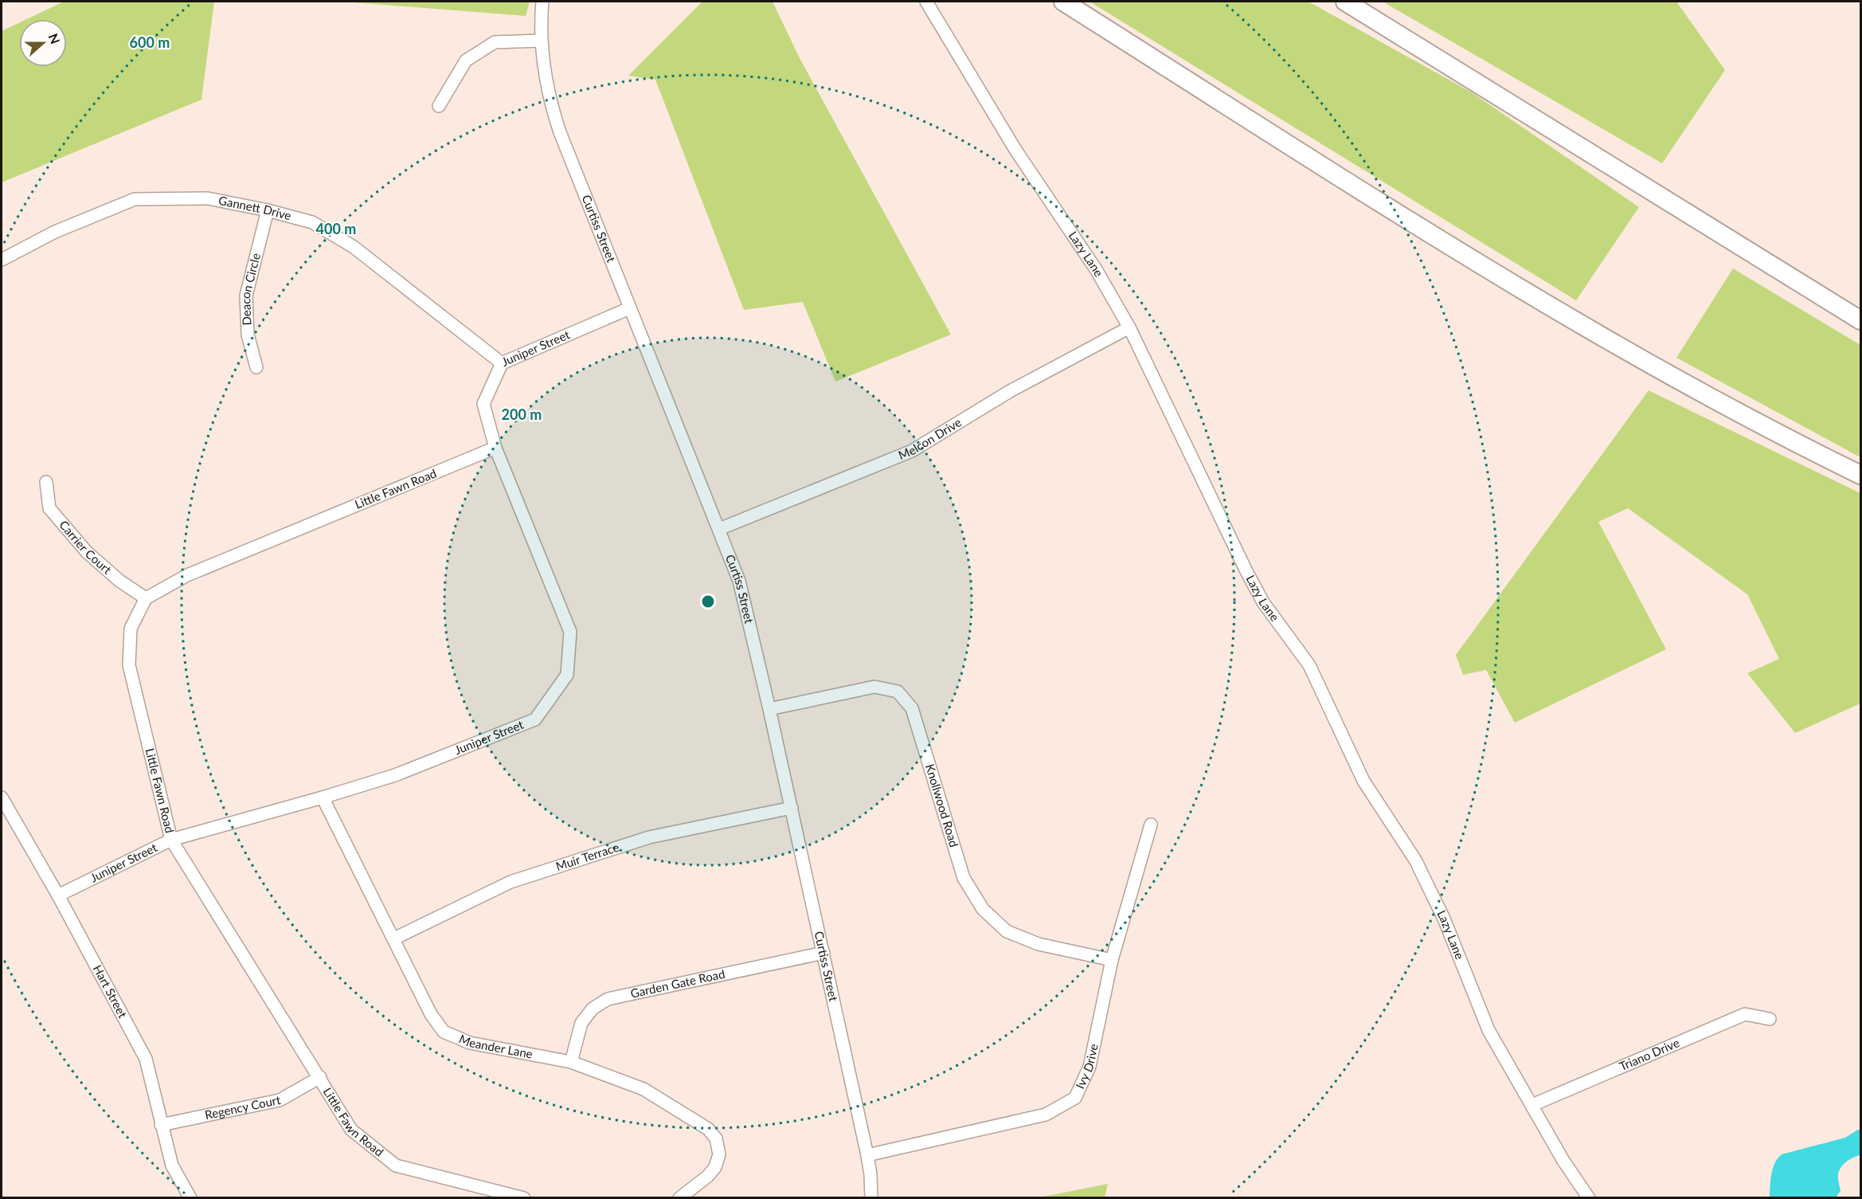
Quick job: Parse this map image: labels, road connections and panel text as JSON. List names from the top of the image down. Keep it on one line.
{"streets":{"street":["Gannett Drive","Curtiss Street","Lazy Lane","Deacon Circle","Juniper Street","Melcon Drive","Little Fawn Road","Carrier Court","Knollwood Road","Muir Terrace","Garden Gate Road","Hart Street","Meander Lane","Triano Drive","Ivy Drive","Regency Court"]},"crossings":[["Gannett Drive","Deacon Circle"],["Gannett Drive","Juniper Street"],["Curtiss Street","Juniper Street"],["Curtiss Street","Melcon Drive"],["Curtiss Street","Knollwood Road"],["Curtiss Street","Muir Terrace"],["Curtiss Street","Garden Gate Road"],["Curtiss Street","Ivy Drive"],["Lazy Lane","Melcon Drive"],["Lazy Lane","Triano Drive"],["Juniper Street","Little Fawn Road"],["Juniper Street","Hart Street"],["Juniper Street","Meander Lane"],["Little Fawn Road","Carrier Court"],["Little Fawn Road","Regency Court"],["Knollwood Road","Ivy Drive"],["Muir Terrace","Meander Lane"],["Garden Gate Road","Meander Lane"],["Hart Street","Regency Court"]],"north":"right","rings":["600 m","400 m","200 m"]}
